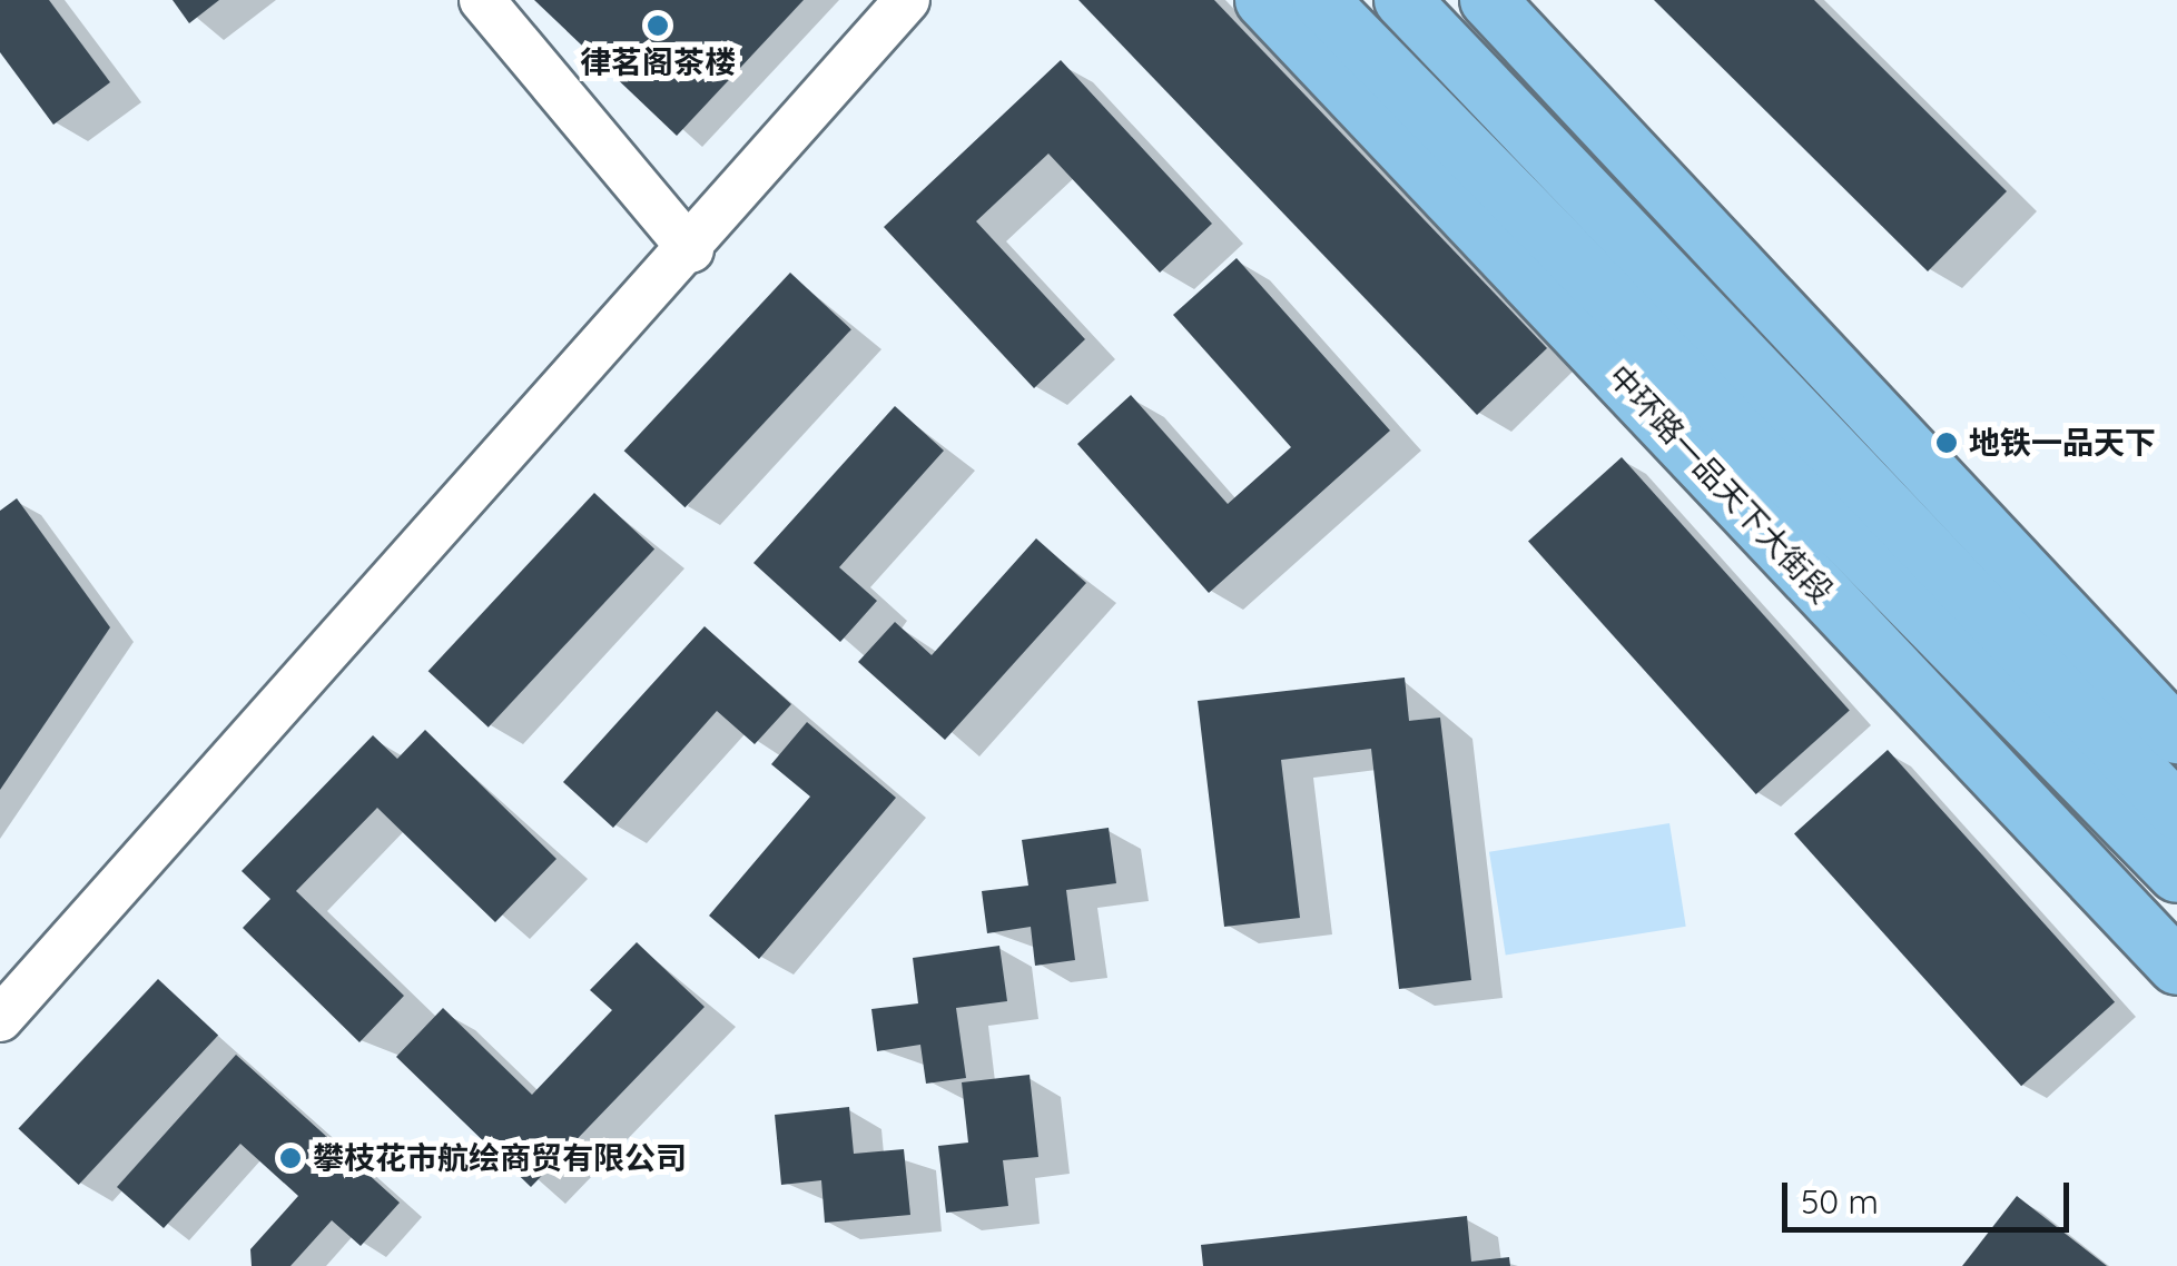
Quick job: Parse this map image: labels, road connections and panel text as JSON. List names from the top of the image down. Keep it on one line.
{"streets":{"main road":["中环路一品天下大街段"]},"places":["律茗阁茶楼","地铁一品天下","攀枝花市航绘商贸有限公司"],"scale_bar":"50 m"}
